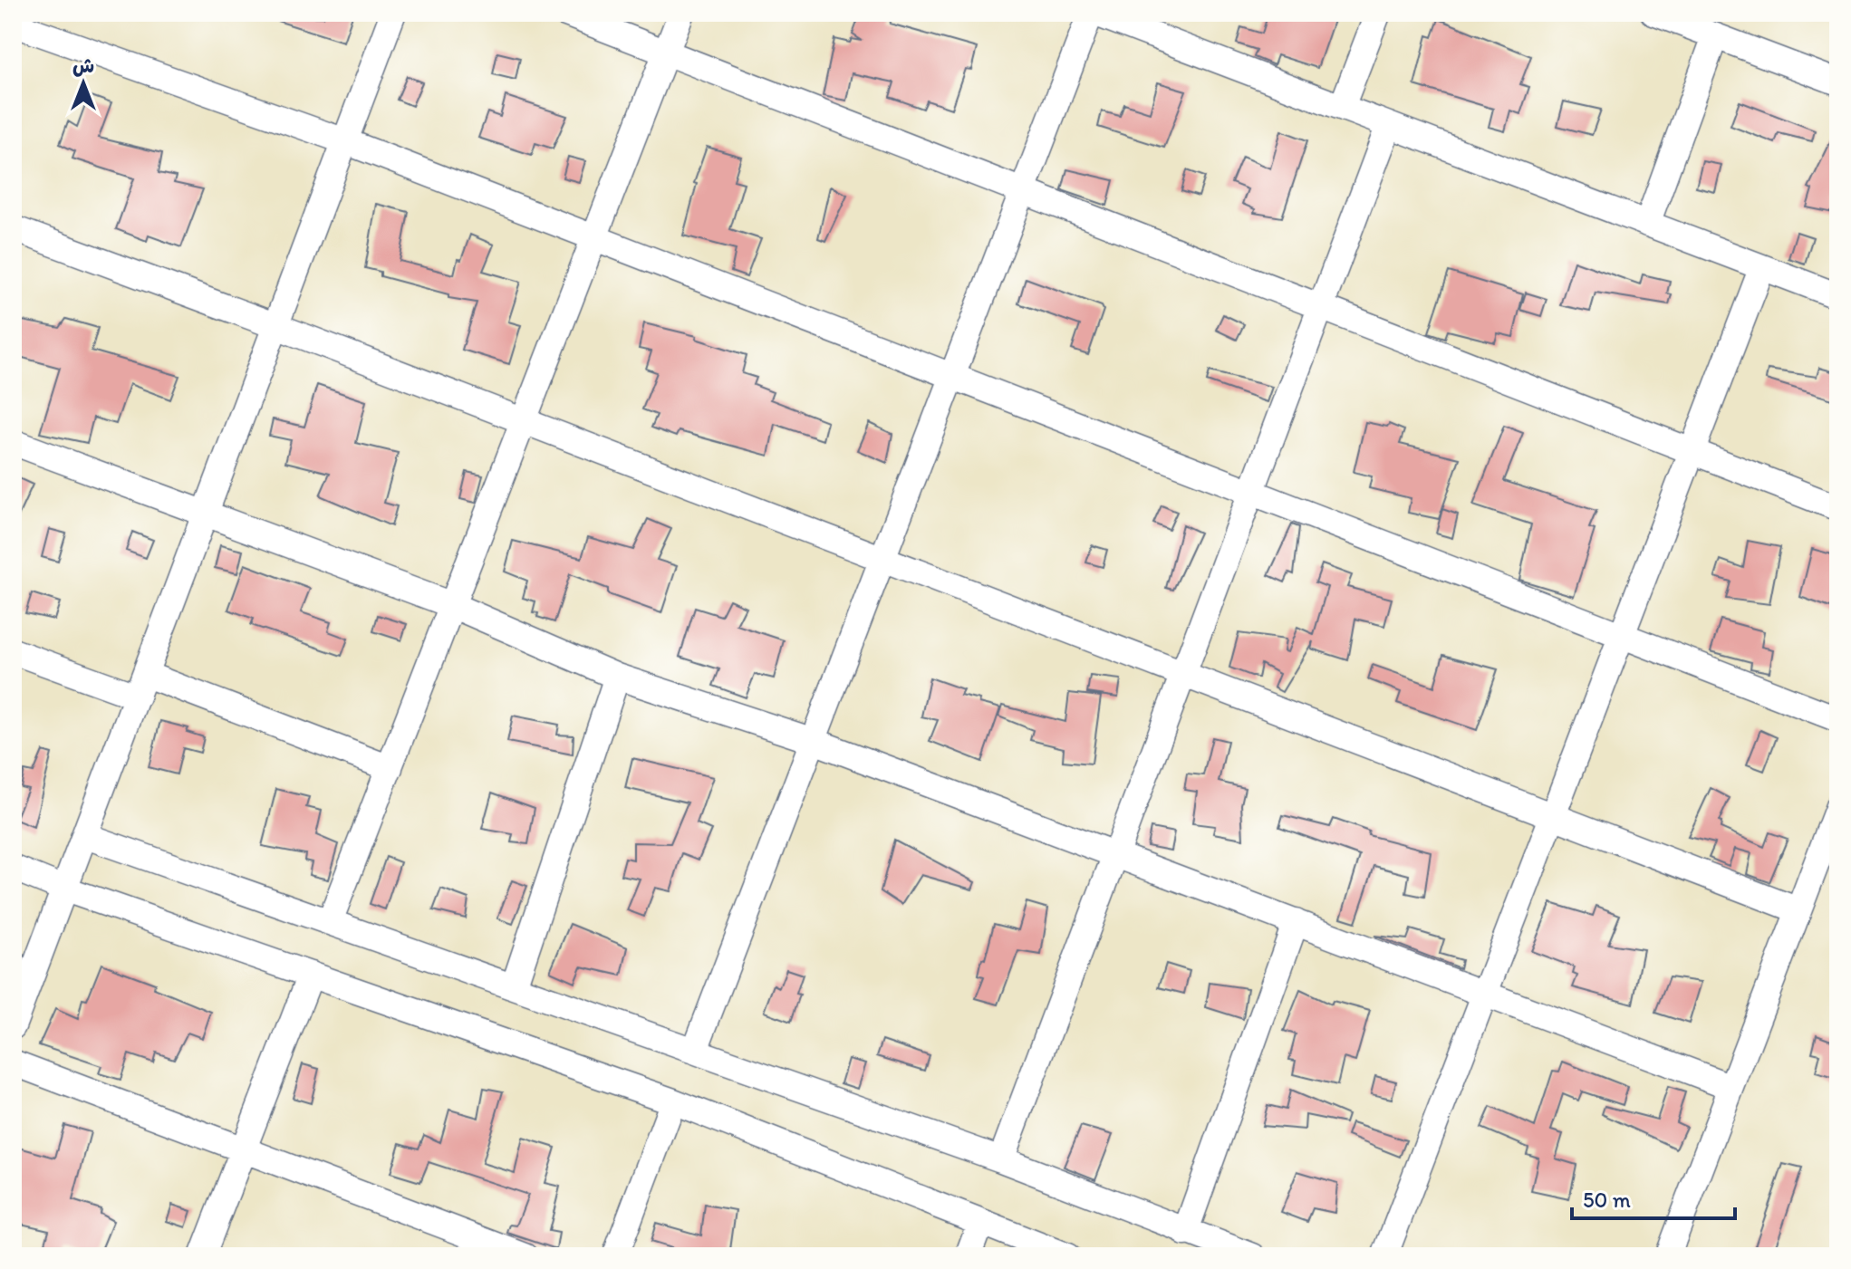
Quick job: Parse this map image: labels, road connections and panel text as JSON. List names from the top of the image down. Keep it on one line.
{"scale_bar":"50 m","north":"top"}
